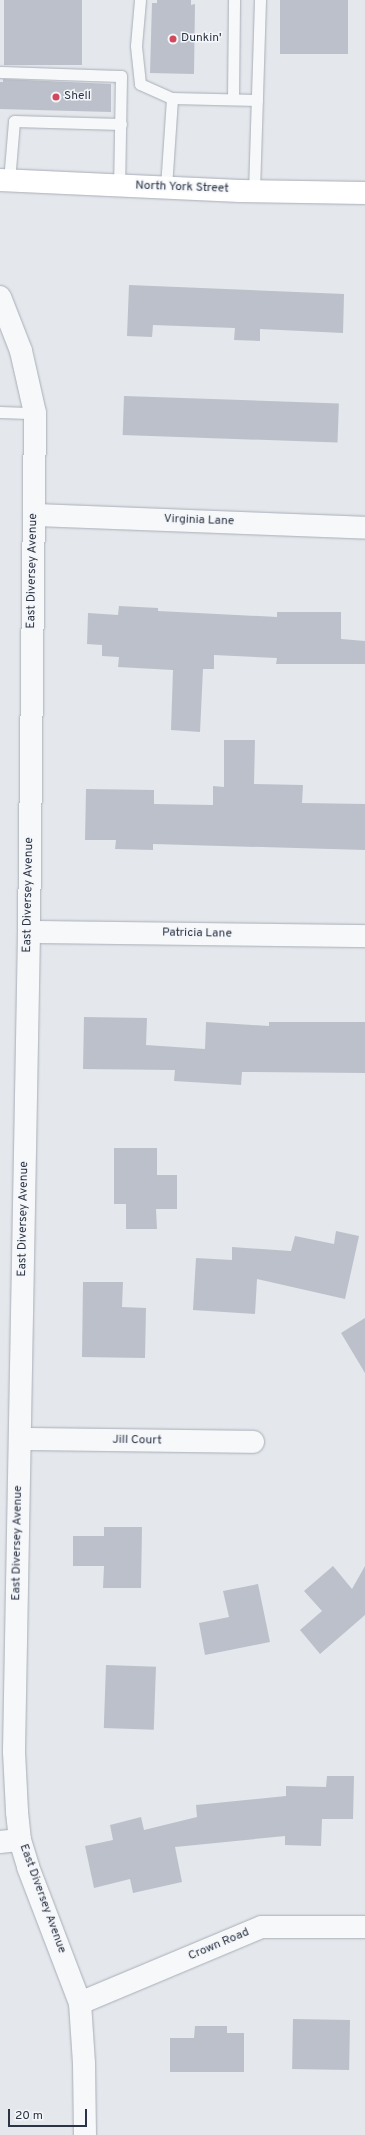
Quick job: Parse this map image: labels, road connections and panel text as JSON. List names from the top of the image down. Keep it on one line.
{"streets":{"main road":["North York Street"],"street":["Virginia Lane","East Diversey Avenue","Patricia Lane","Jill Court","Crown Road"]},"crossings":[["Virginia Lane","East Diversey Avenue"],["East Diversey Avenue","Patricia Lane"],["East Diversey Avenue","Jill Court"],["East Diversey Avenue","Crown Road"]],"places":["Dunkin'","Shell"],"scale_bar":"20 m"}
